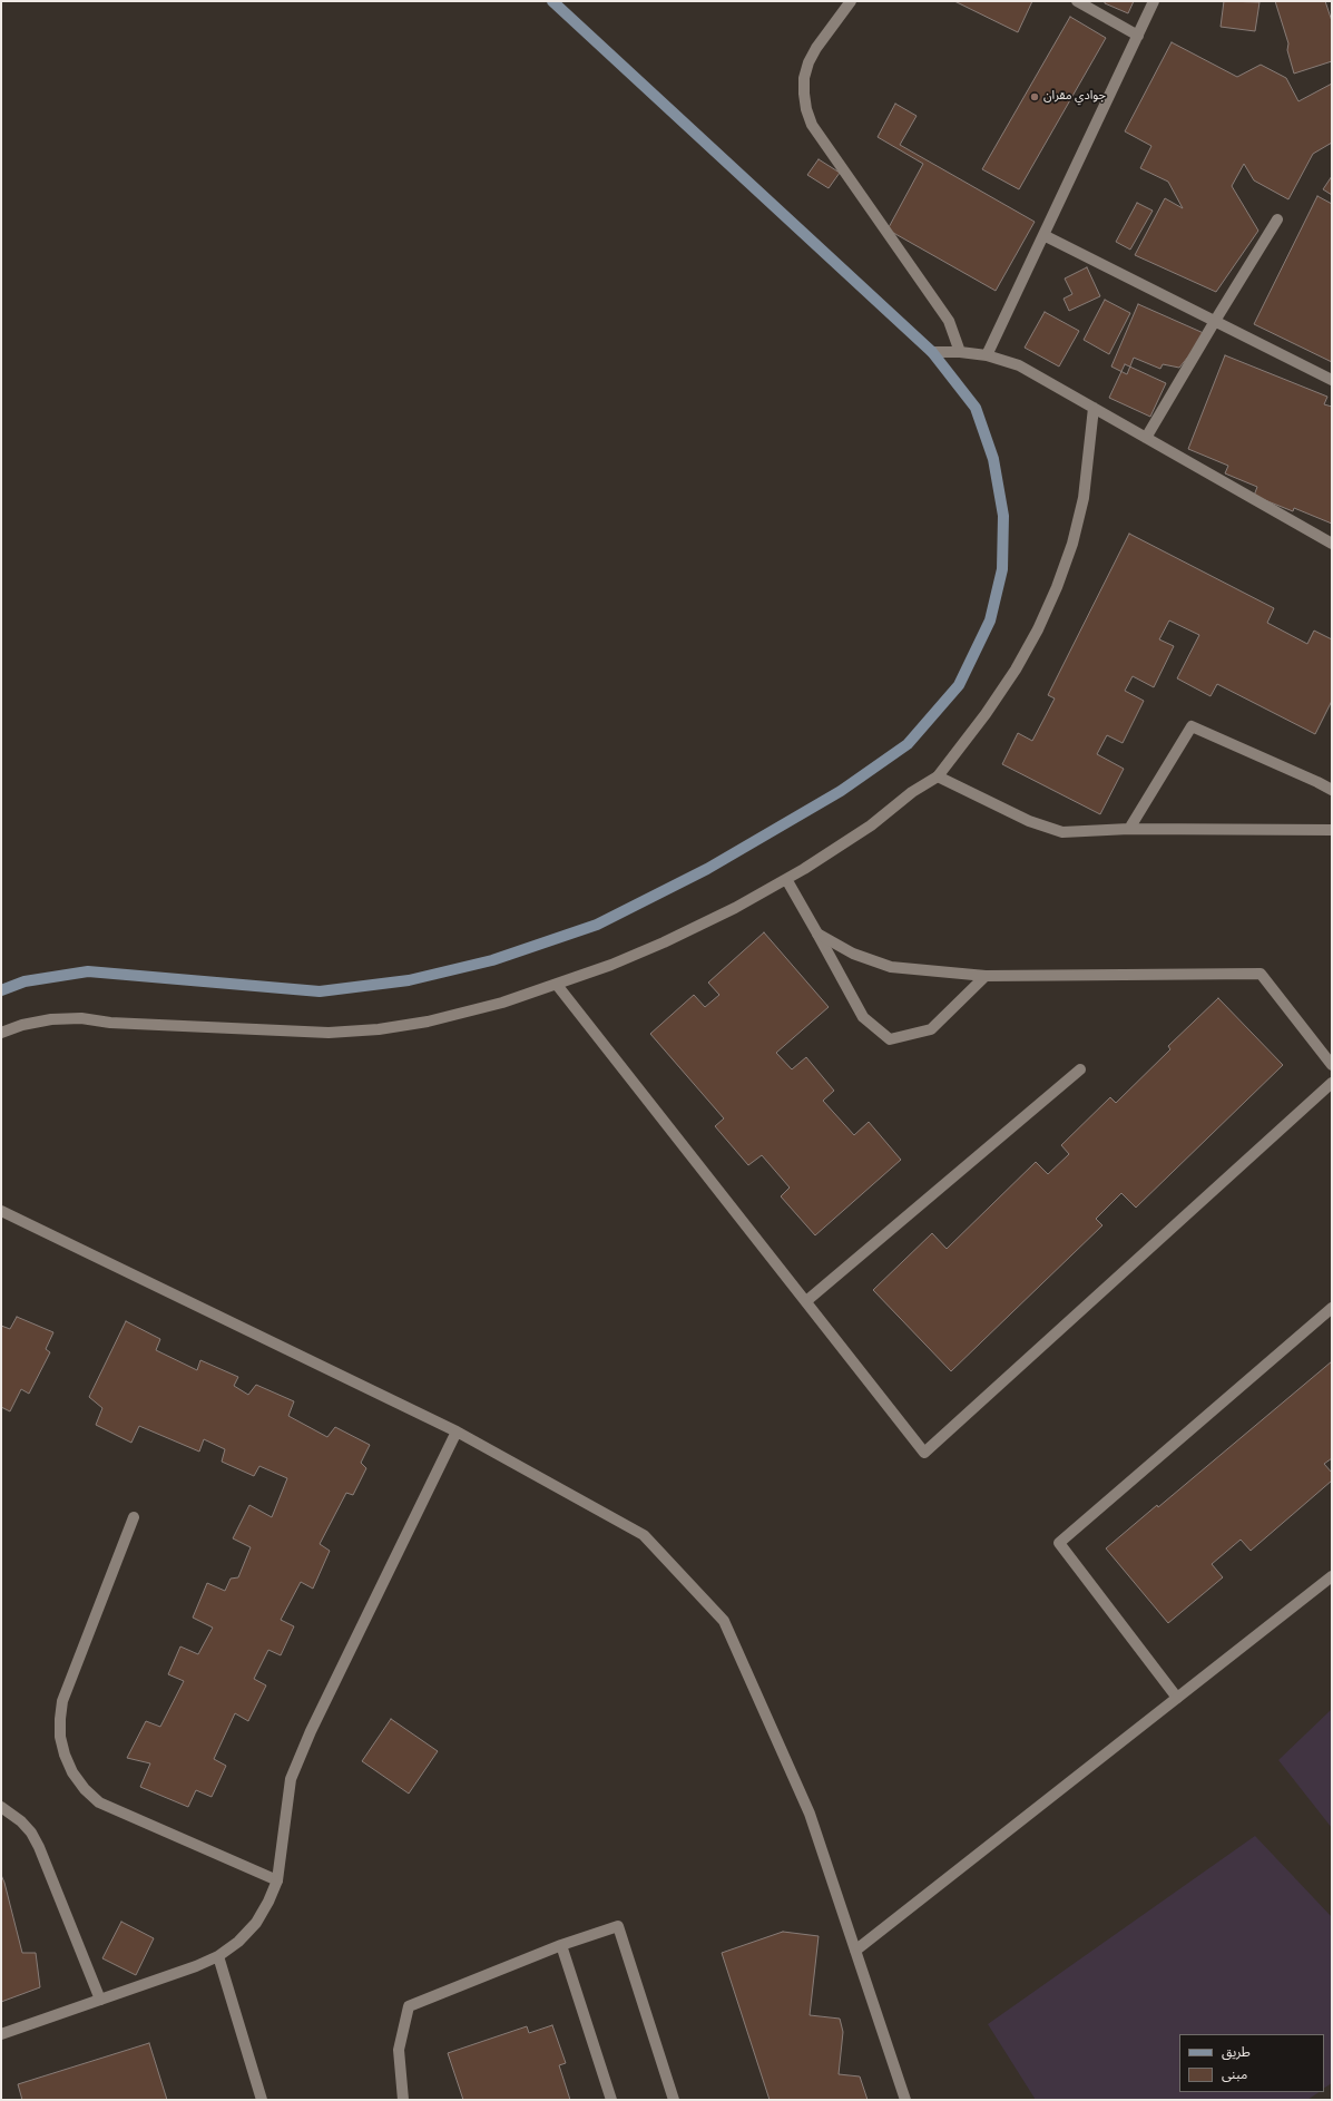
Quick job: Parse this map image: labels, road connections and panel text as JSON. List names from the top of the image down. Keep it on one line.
{"places":["جوادي مقران"],"legend":["طريق","مبنى"]}
